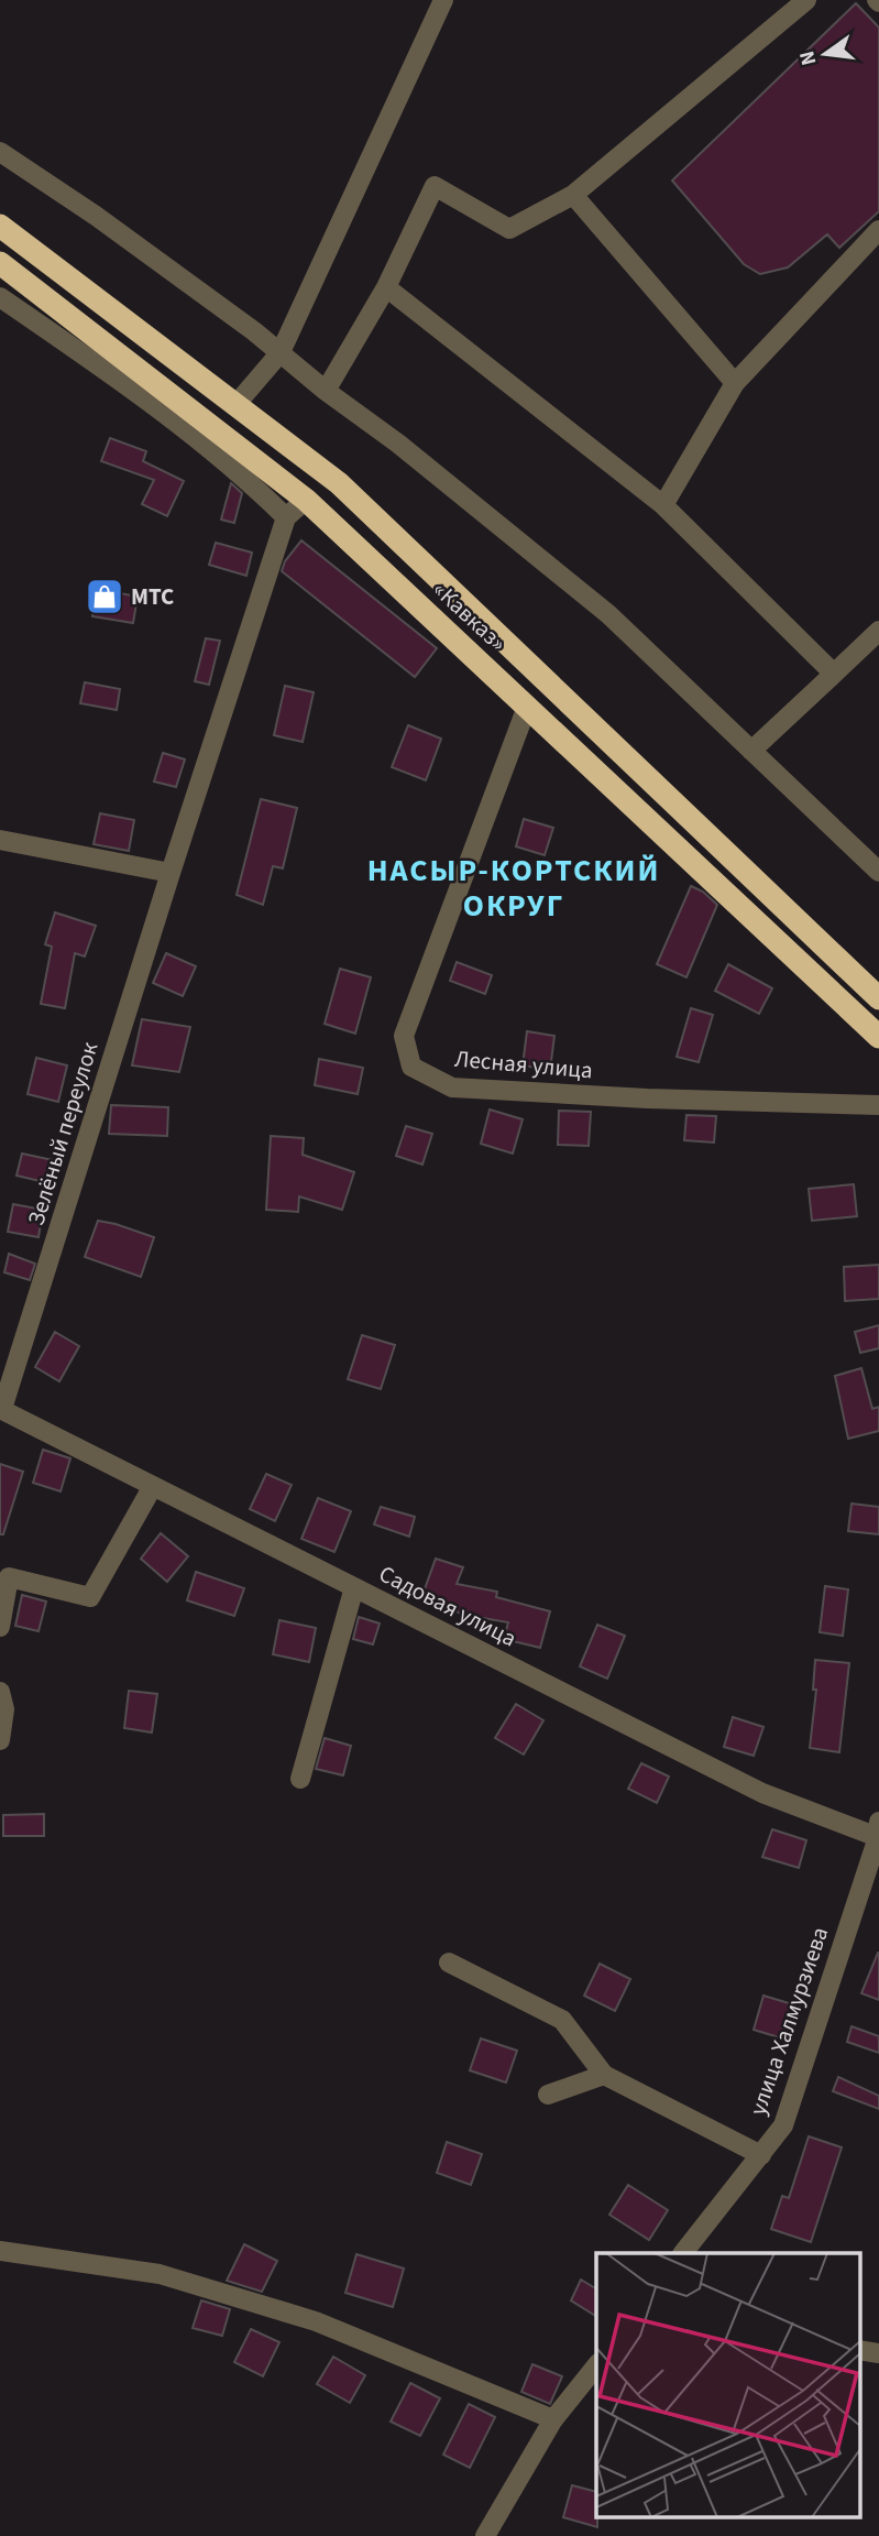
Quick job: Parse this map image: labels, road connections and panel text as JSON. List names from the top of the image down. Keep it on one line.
{"streets":{"highway":["«Кавказ»"],"street":["Лесная улица","Зелёный переулок","Садовая улица","улица Халмурзиева"]},"crossings":[["«Кавказ»","Лесная улица"],["Зелёный переулок","Садовая улица"],["Садовая улица","улица Халмурзиева"]],"districts":["НАСЫР-КОРТСКИЙ ОКРУГ"],"places":{"shop":["МТС"]},"north":"left"}
